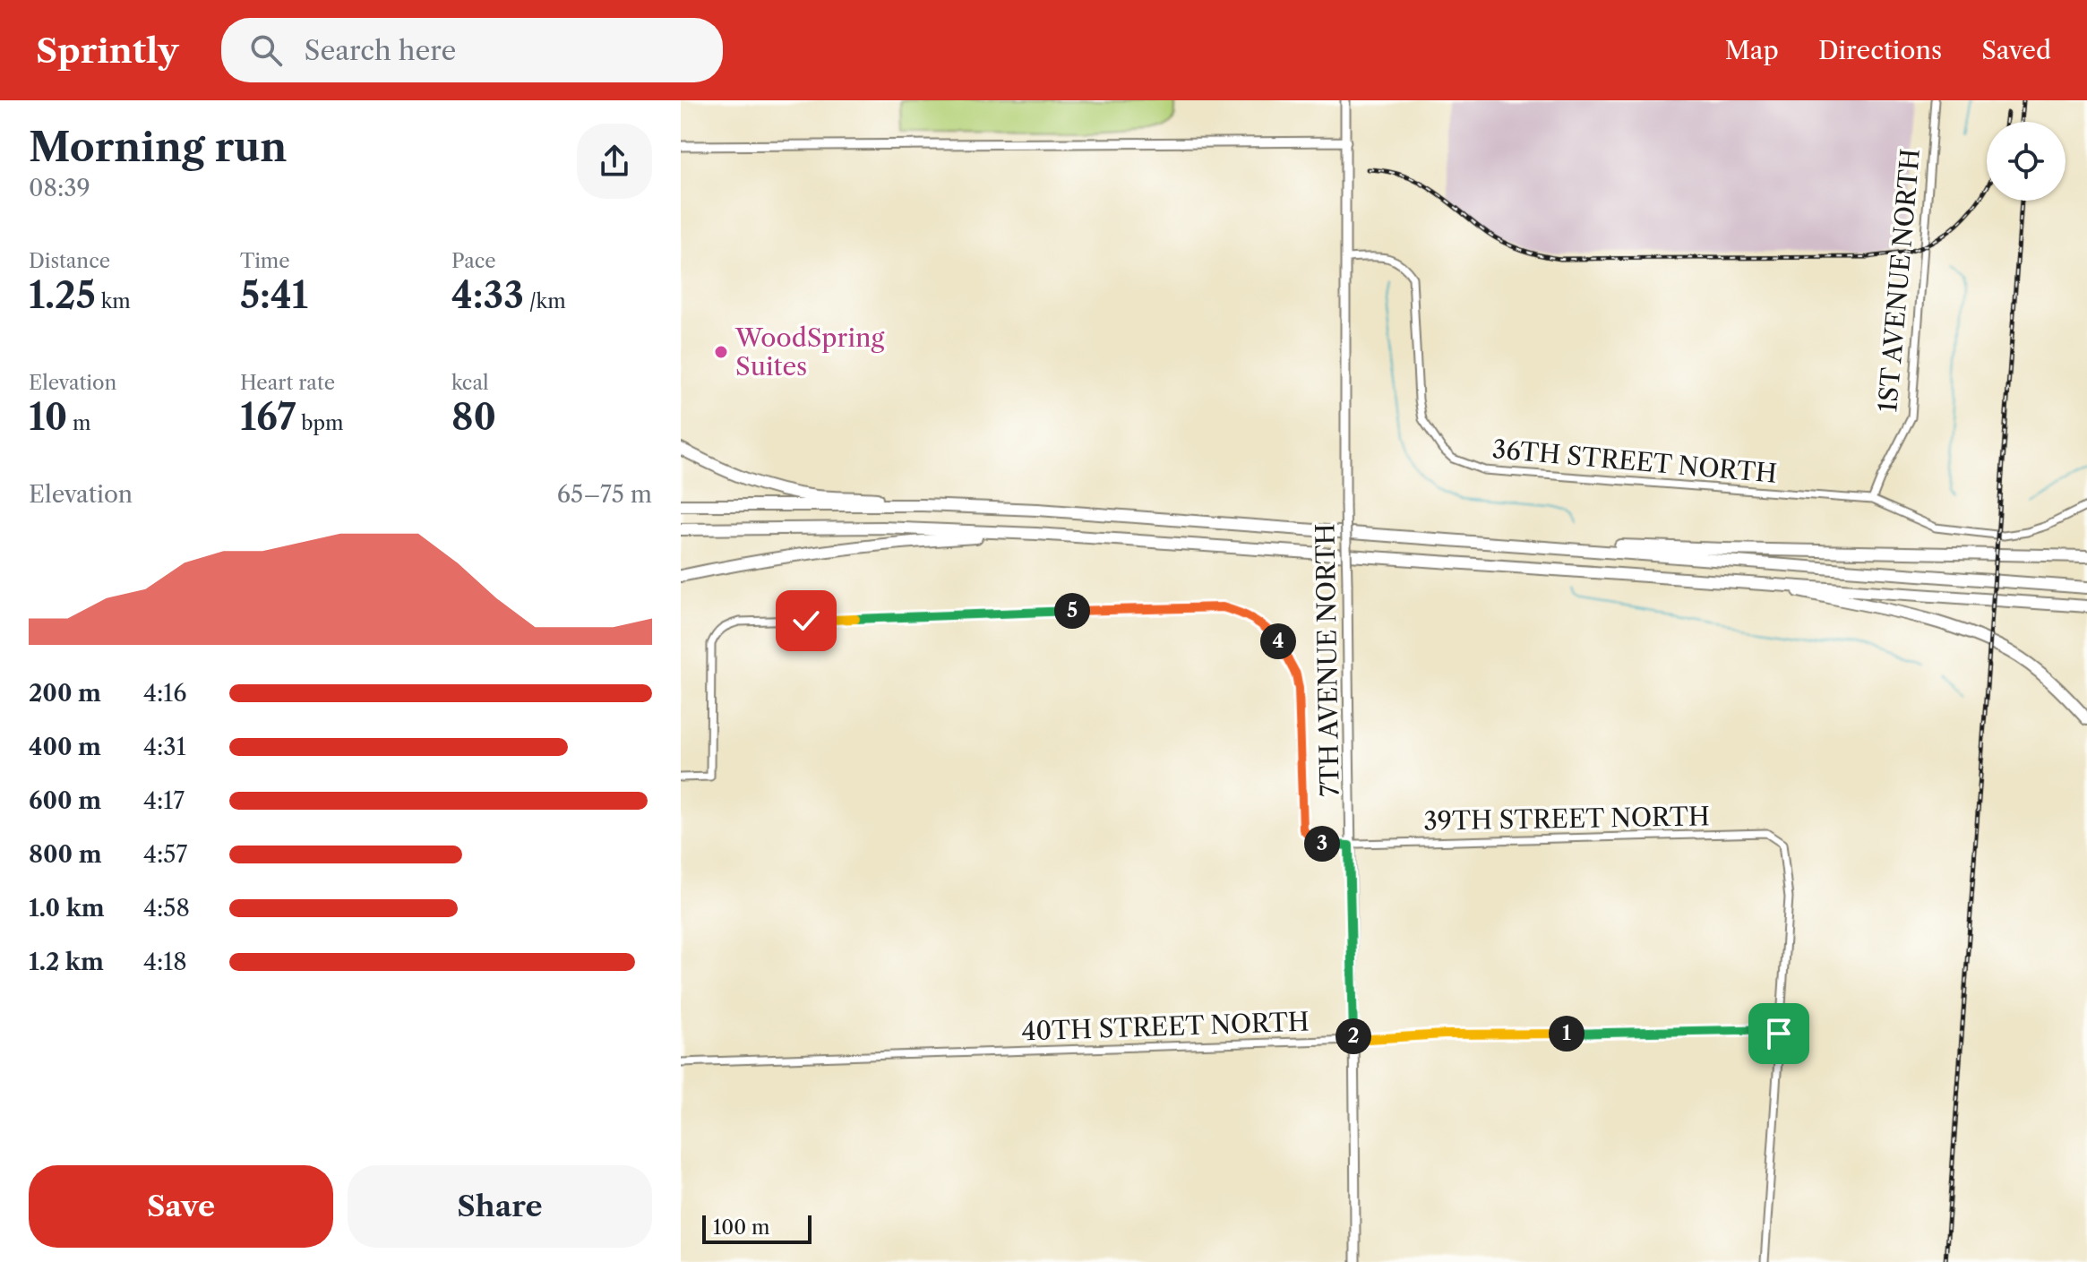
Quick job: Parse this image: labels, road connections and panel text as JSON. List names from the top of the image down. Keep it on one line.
{"streets":{"street":["1ST AVENUE NORTH","36TH STREET NORTH","7TH AVENUE NORTH","39TH STREET NORTH","40TH STREET NORTH"]},"crossings":[["1ST AVENUE NORTH","36TH STREET NORTH"],["36TH STREET NORTH","7TH AVENUE NORTH"],["7TH AVENUE NORTH","39TH STREET NORTH"],["7TH AVENUE NORTH","40TH STREET NORTH"],["39TH STREET NORTH","40TH STREET NORTH"]],"places":["WoodSpring Suites"],"scale_bar":"100 m","page":{"header":"Sprintly","search":"Search here","nav":["Map","Directions","Saved"],"heading":["Morning run","08:39"],"stats":[["Distance","1.25 km"],["Time","5:41"],["Pace","4:33 /km"],["Elevation","10 m"],["Heart rate","167 bpm"],["kcal","80"]],"chart":["Elevation","65–75 m"],"pins":["5","4","3","1","2"],"list":[{"name":"200 m","note":"4:16"},{"name":"400 m","note":"4:31"},{"name":"600 m","note":"4:17"},{"name":"800 m","note":"4:57"},{"name":"1.0 km","note":"4:58"},{"name":"1.2 km","note":"4:18"}],"buttons":["Save","Share"],"scale":"100 m"}}
